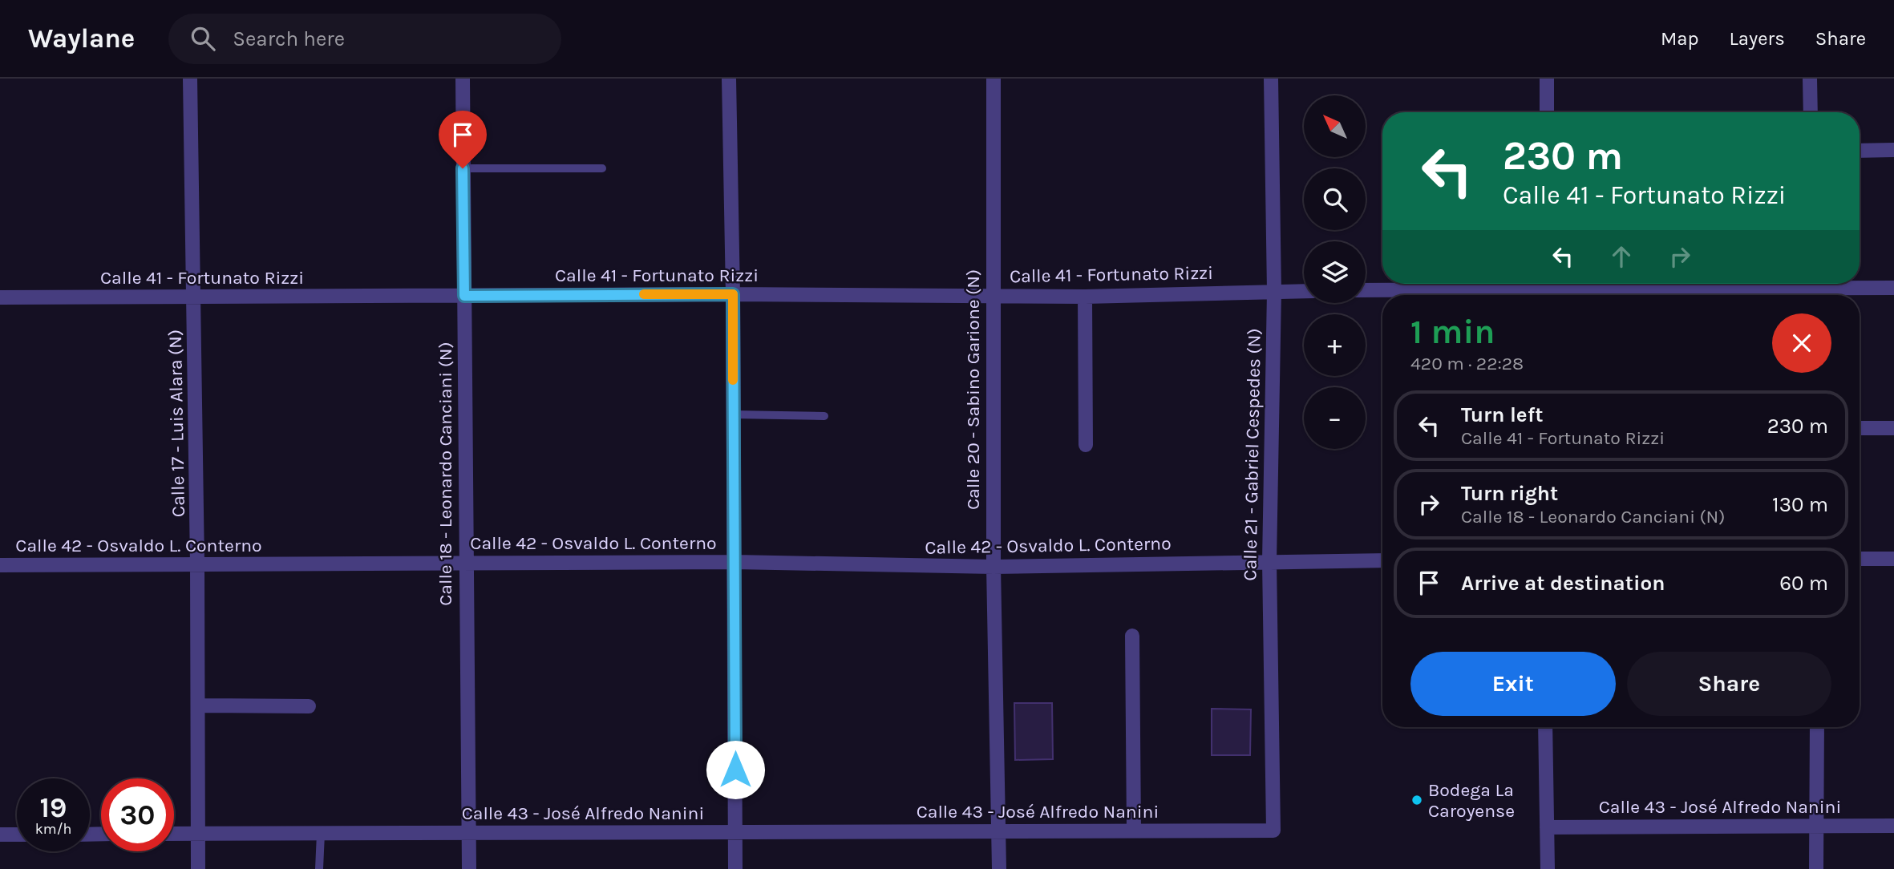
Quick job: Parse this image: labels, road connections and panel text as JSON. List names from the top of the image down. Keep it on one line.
{"streets":{"street":["Calle 41 - Fortunato Rizzi","Calle 20 - Sabino Garione (N)","Calle 17 - Luis Alara (N)","Calle 21 - Gabriel Cespedes (N)","Calle 18 - Leonardo Canciani (N)","Calle 42 - Osvaldo L. Conterno","Calle 43 - José Alfredo Nanini"]},"crossings":[["Calle 41 - Fortunato Rizzi","Calle 20 - Sabino Garione (N)"],["Calle 41 - Fortunato Rizzi","Calle 17 - Luis Alara (N)"],["Calle 41 - Fortunato Rizzi","Calle 21 - Gabriel Cespedes (N)"],["Calle 41 - Fortunato Rizzi","Calle 18 - Leonardo Canciani (N)"],["Calle 20 - Sabino Garione (N)","Calle 42 - Osvaldo L. Conterno"],["Calle 20 - Sabino Garione (N)","Calle 43 - José Alfredo Nanini"],["Calle 17 - Luis Alara (N)","Calle 42 - Osvaldo L. Conterno"],["Calle 17 - Luis Alara (N)","Calle 43 - José Alfredo Nanini"],["Calle 21 - Gabriel Cespedes (N)","Calle 42 - Osvaldo L. Conterno"],["Calle 21 - Gabriel Cespedes (N)","Calle 43 - José Alfredo Nanini"],["Calle 18 - Leonardo Canciani (N)","Calle 42 - Osvaldo L. Conterno"],["Calle 18 - Leonardo Canciani (N)","Calle 43 - José Alfredo Nanini"]],"places":["Bodega La Caroyense"],"north":"top left","page":{"header":"Waylane","search":"Search here","nav":["Map","Layers","Share"],"map_buttons":["+","−"],"turn":["230 m","Calle 41 - Fortunato Rizzi"],"heading":["1 min","420 m · 22:28"],"list":[{"name":"Turn left","note":"Calle 41 - Fortunato Rizzi","value":"230 m"},{"name":"Turn right","note":"Calle 18 - Leonardo Canciani (N)","value":"130 m"},{"name":"Arrive at destination","value":"60 m"}],"buttons":["Exit","Share"],"speed":"19 km/h","limit":"30"}}
